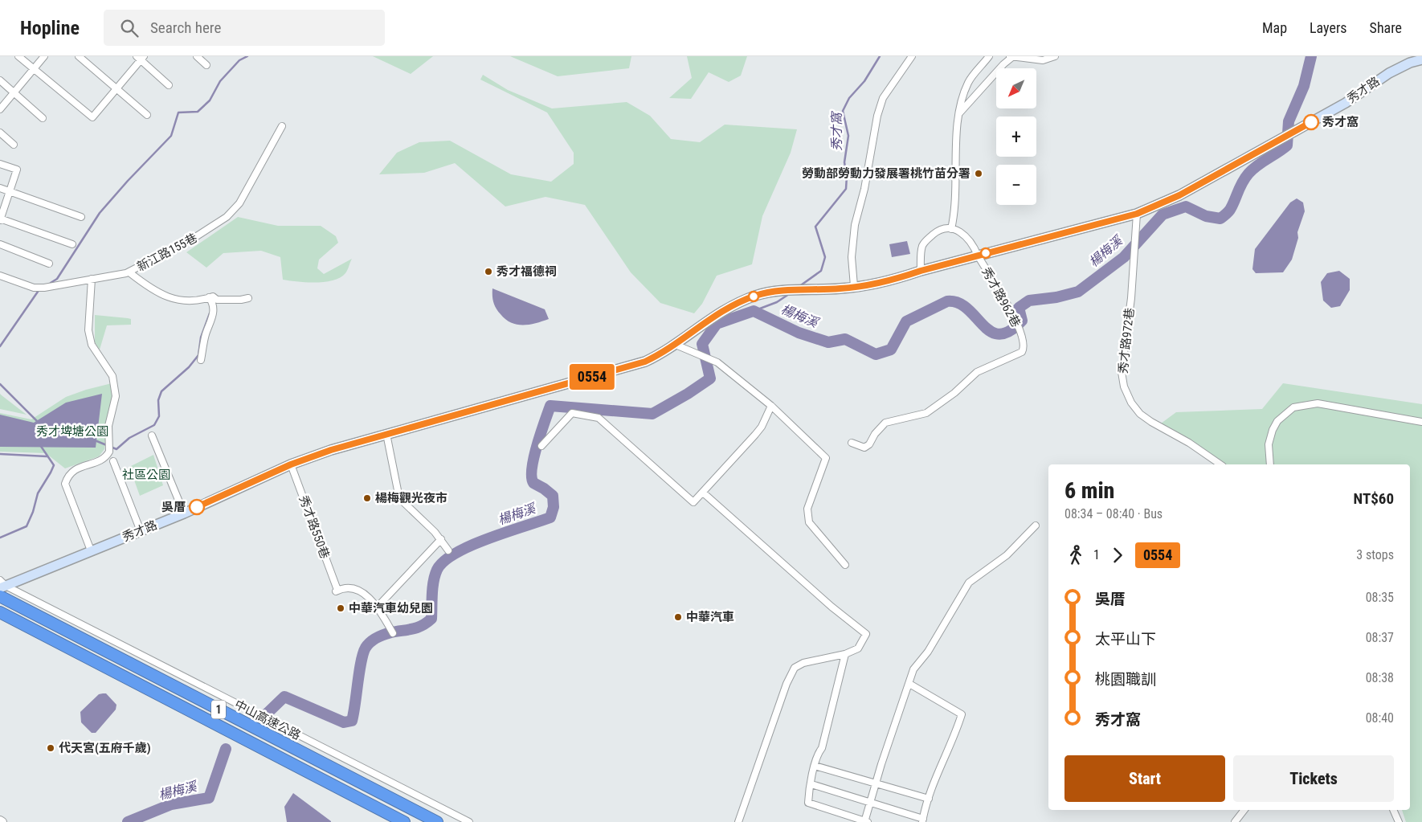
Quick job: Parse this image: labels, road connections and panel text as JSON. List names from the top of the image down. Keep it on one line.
{"streets":{"highway":["1","中山高速公路"],"main road":["秀才路"],"street":["新江路155巷","秀才路962巷","秀才路972巷","秀才路550巷"]},"crossings":[["秀才路","秀才路962巷"],["秀才路","秀才路972巷"],["秀才路","秀才路550巷"]],"water":["秀才窩","楊梅溪"],"parks":["秀才埤塘公園","社區公園"],"places":["秀才窩","勞動部勞動力發展署桃竹苗分署","秀才福德祠","楊梅觀光夜市","吳厝","中華汽車幼兒園","中華汽車","代天宮(五府千歲)"],"lines":["bus line 0554"],"north":"bottom left","page":{"header":"Hopline","search":"Search here","nav":["Map","Layers","Share"],"on_map":"0554","map_buttons":["+","−"],"heading":["6 min","08:34 – 08:40 · Bus","NT$60"],"legs":["1","0554","3 stops"],"list":[{"name":"吳厝","value":"08:35"},{"name":"太平山下","value":"08:37"},{"name":"桃園職訓","value":"08:38"},{"name":"秀才窩","value":"08:40"}],"buttons":["Start","Tickets"]}}
